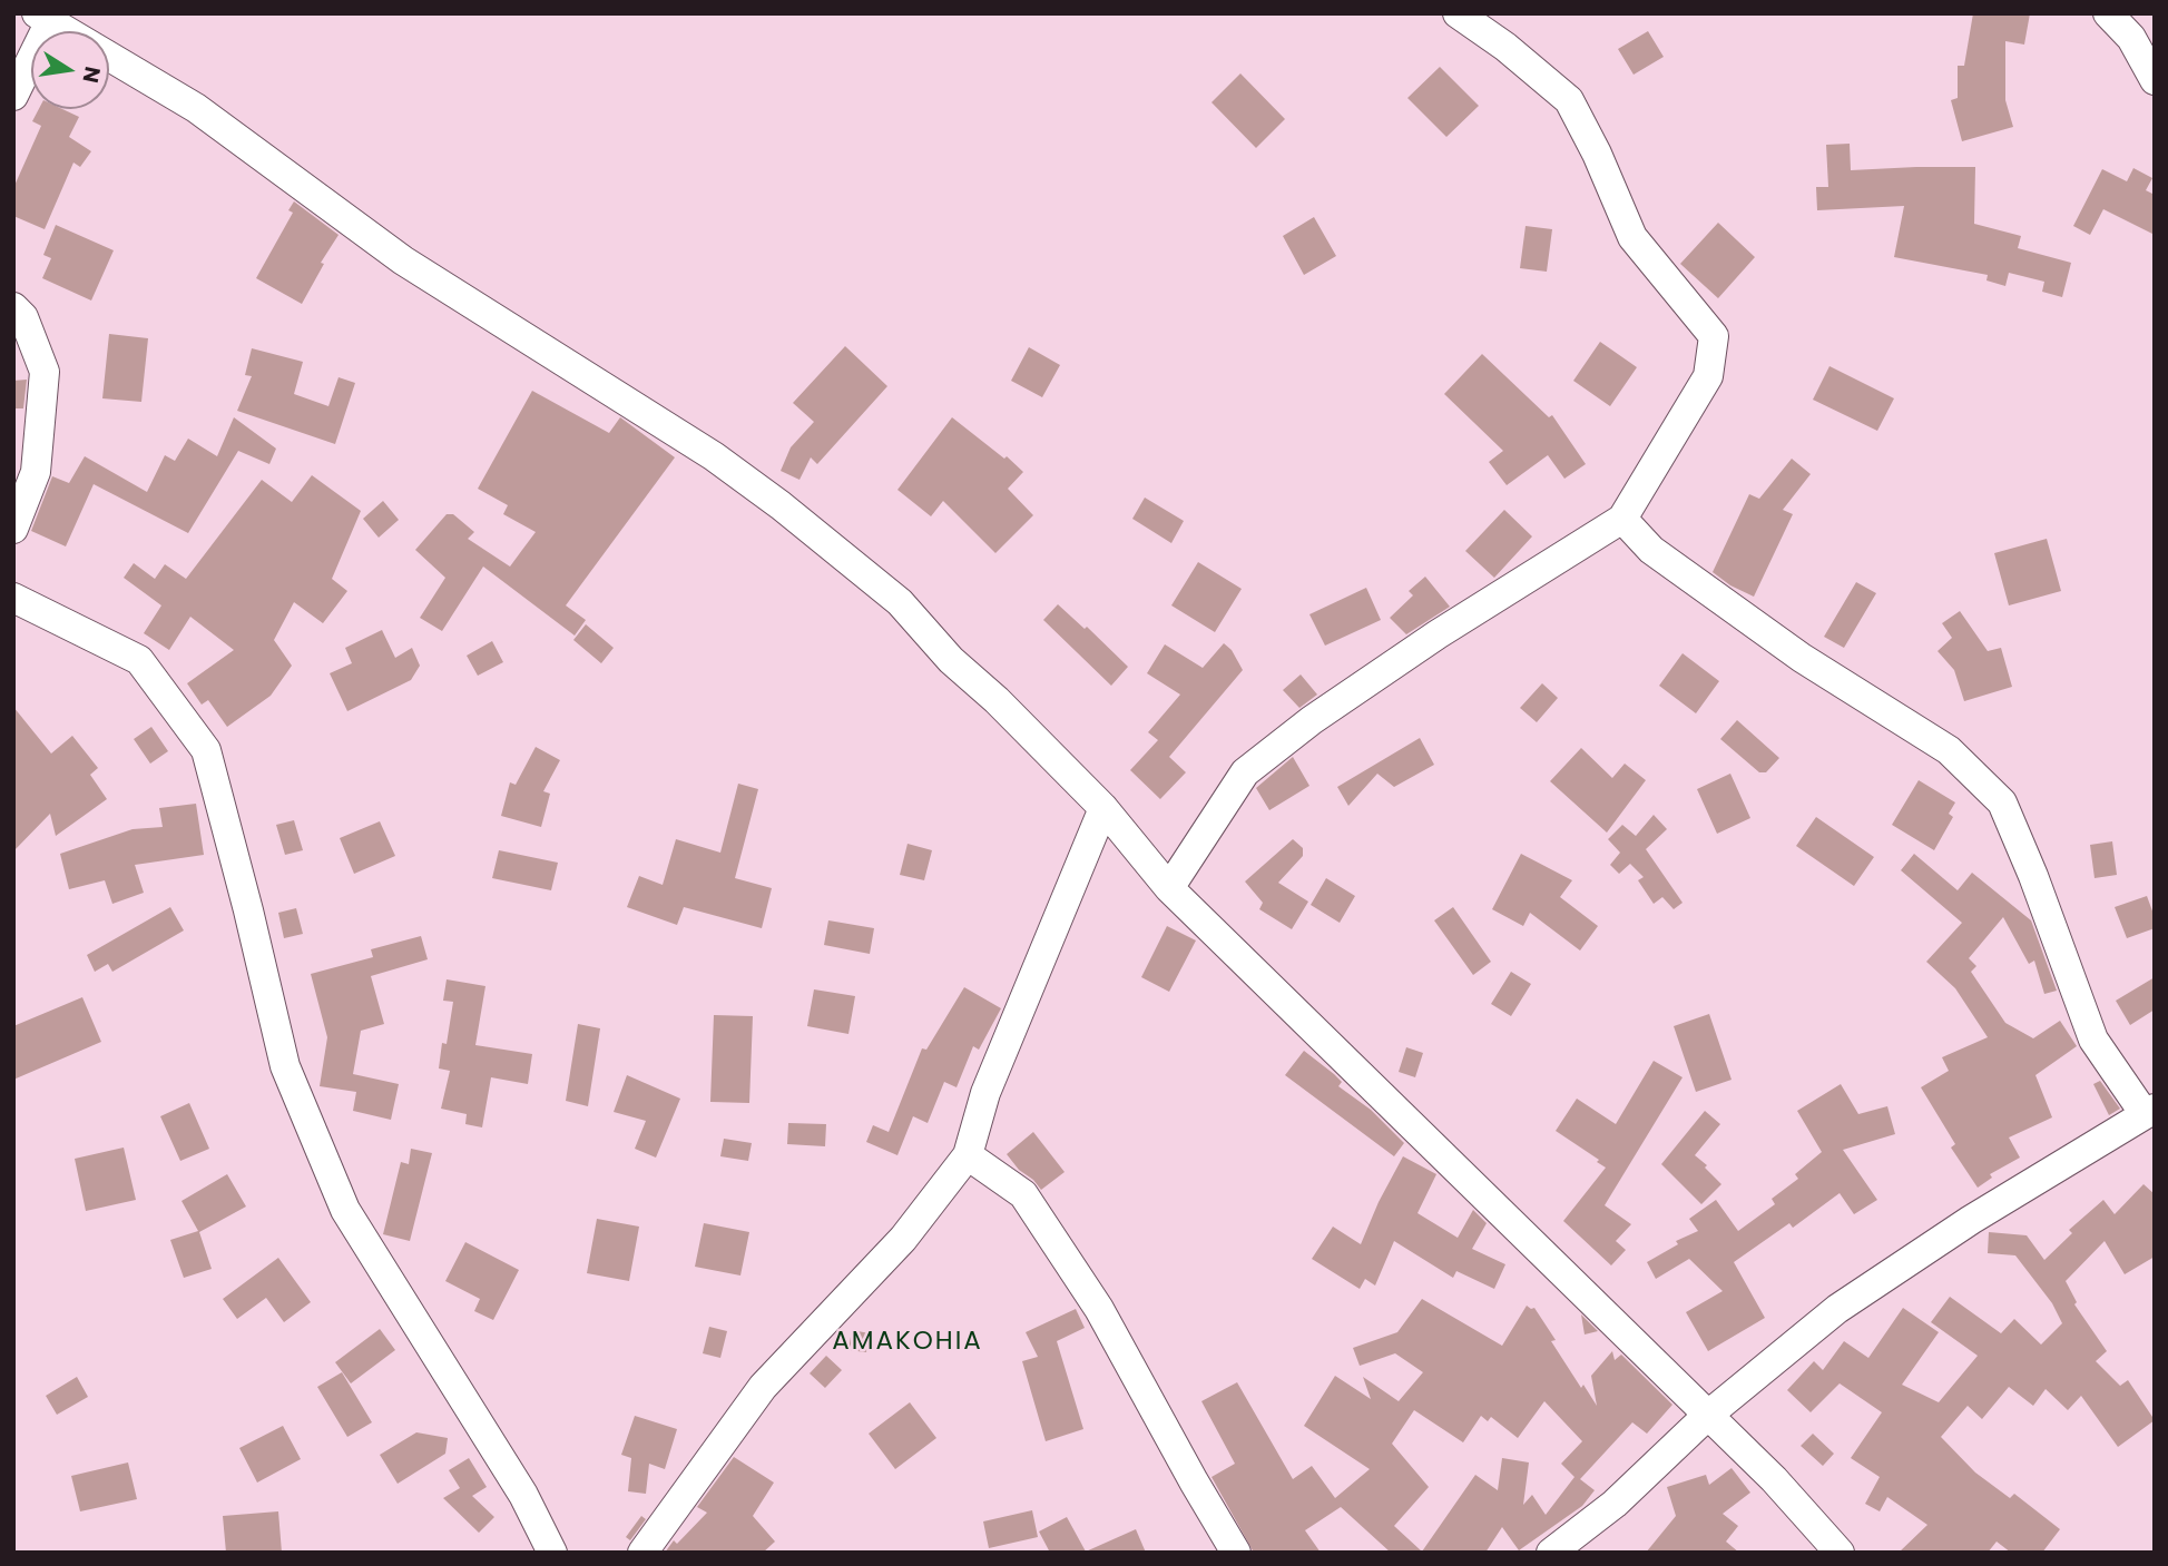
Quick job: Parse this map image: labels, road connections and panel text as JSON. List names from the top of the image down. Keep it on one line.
{"districts":["AMAKOHIA"],"north":"right"}
